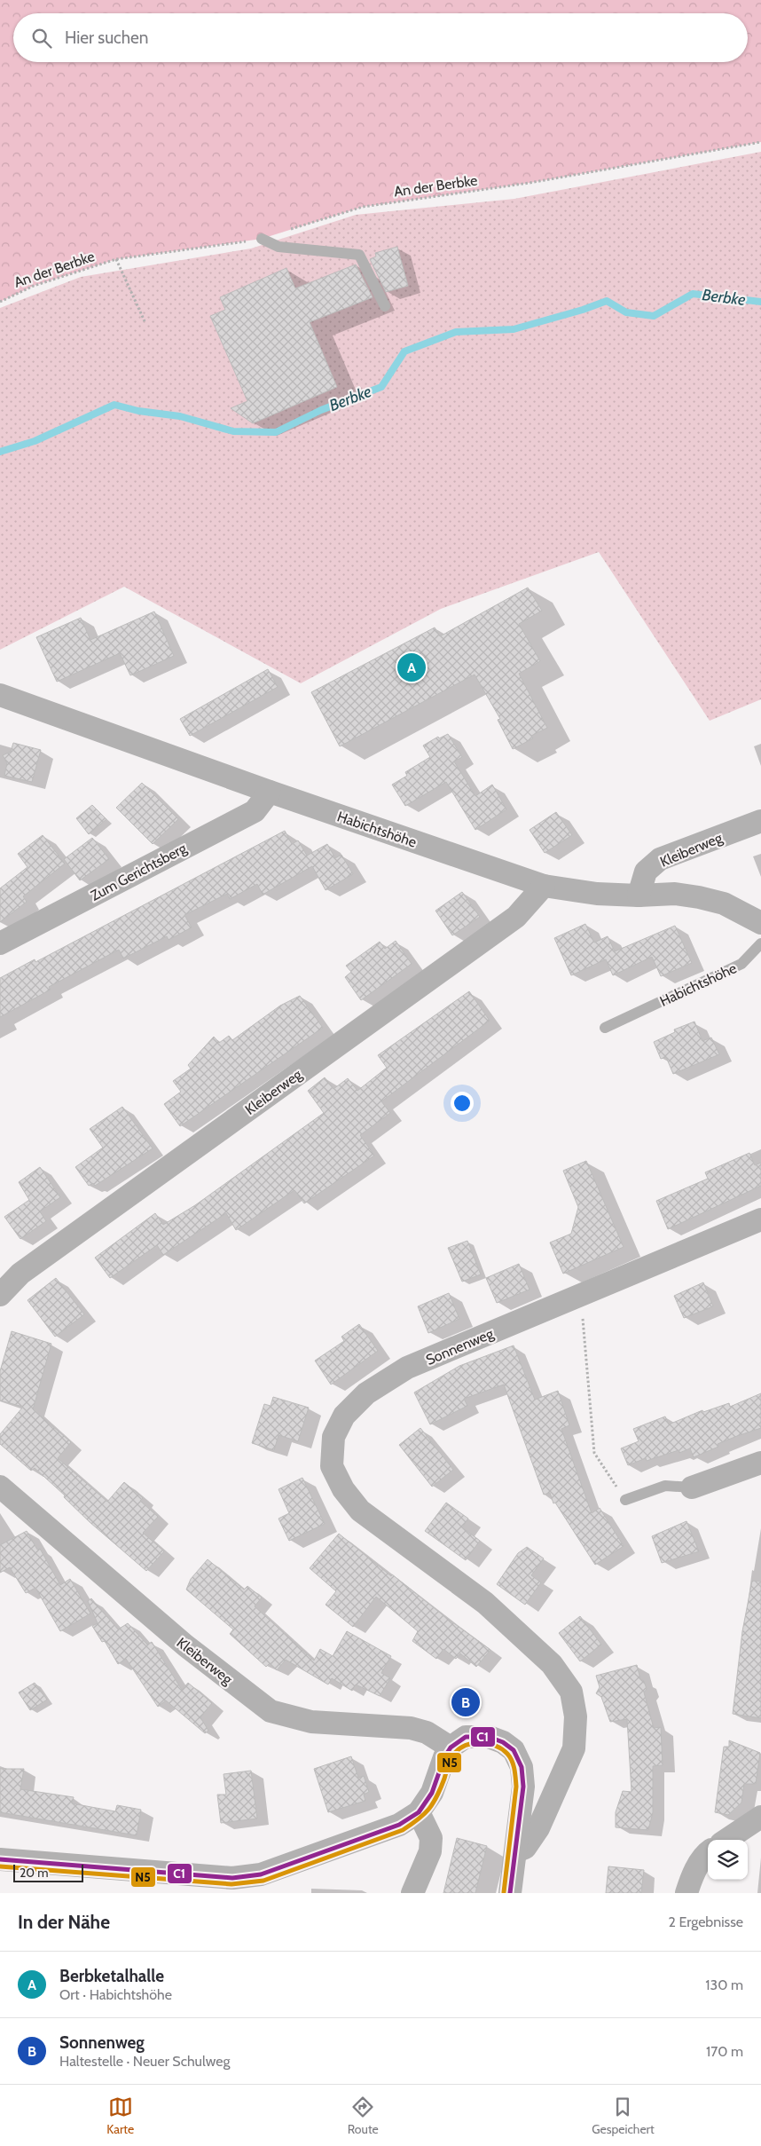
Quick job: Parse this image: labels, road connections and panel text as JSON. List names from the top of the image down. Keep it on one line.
{"streets":{"street":["Habichtshöhe","Kleiberweg","Zum Gerichtsberg","Sonnenweg"],"path":["An der Berbke"]},"crossings":[["Habichtshöhe","Kleiberweg"],["Habichtshöhe","Zum Gerichtsberg"]],"water":["Berbke"],"lines":["transit line C1","transit line N5"],"scale_bar":"20 m","page":{"search":"Hier suchen","pins":["A","B"],"scale":"20 m","heading":["In der Nähe","2 Ergebnisse"],"list":[{"mark":"A","name":"Berbketalhalle","note":"Ort · Habichtshöhe","value":"130 m"},{"mark":"B","name":"Sonnenweg","note":"Haltestelle · Neuer Schulweg","value":"170 m"}],"nav":["Karte","Route","Gespeichert"]}}
